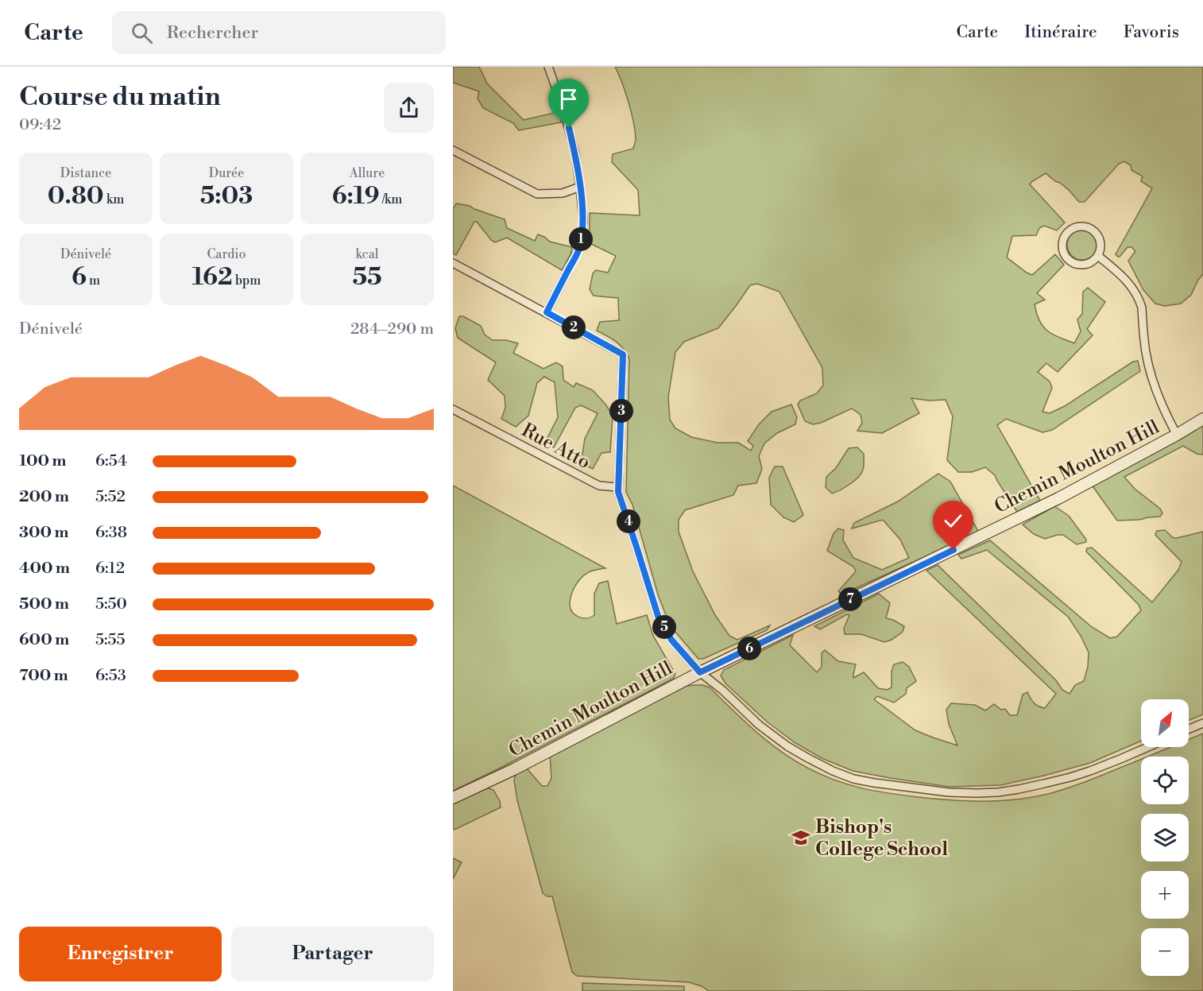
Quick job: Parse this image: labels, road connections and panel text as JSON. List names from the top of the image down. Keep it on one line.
{"streets":{"street":["Rue Atto","Chemin Moulton Hill"]},"places":{"school or university":["Bishop's College School"]},"north":"top right","page":{"header":"Carte","search":"Rechercher","nav":["Carte","Itinéraire","Favoris"],"heading":["Course du matin","09:42"],"stats":[["Distance","0.80 km"],["Durée","5:03"],["Allure","6:19 /km"],["Dénivelé","6 m"],["Cardio","162 bpm"],["kcal","55"]],"pins":["1","2","3","4","7","5","6"],"chart":["Dénivelé","284–290 m"],"list":[{"name":"100 m","note":"6:54"},{"name":"200 m","note":"5:52"},{"name":"300 m","note":"6:38"},{"name":"400 m","note":"6:12"},{"name":"500 m","note":"5:50"},{"name":"600 m","note":"5:55"},{"name":"700 m","note":"6:53"}],"map_buttons":["+","−"],"buttons":["Enregistrer","Partager"]}}
